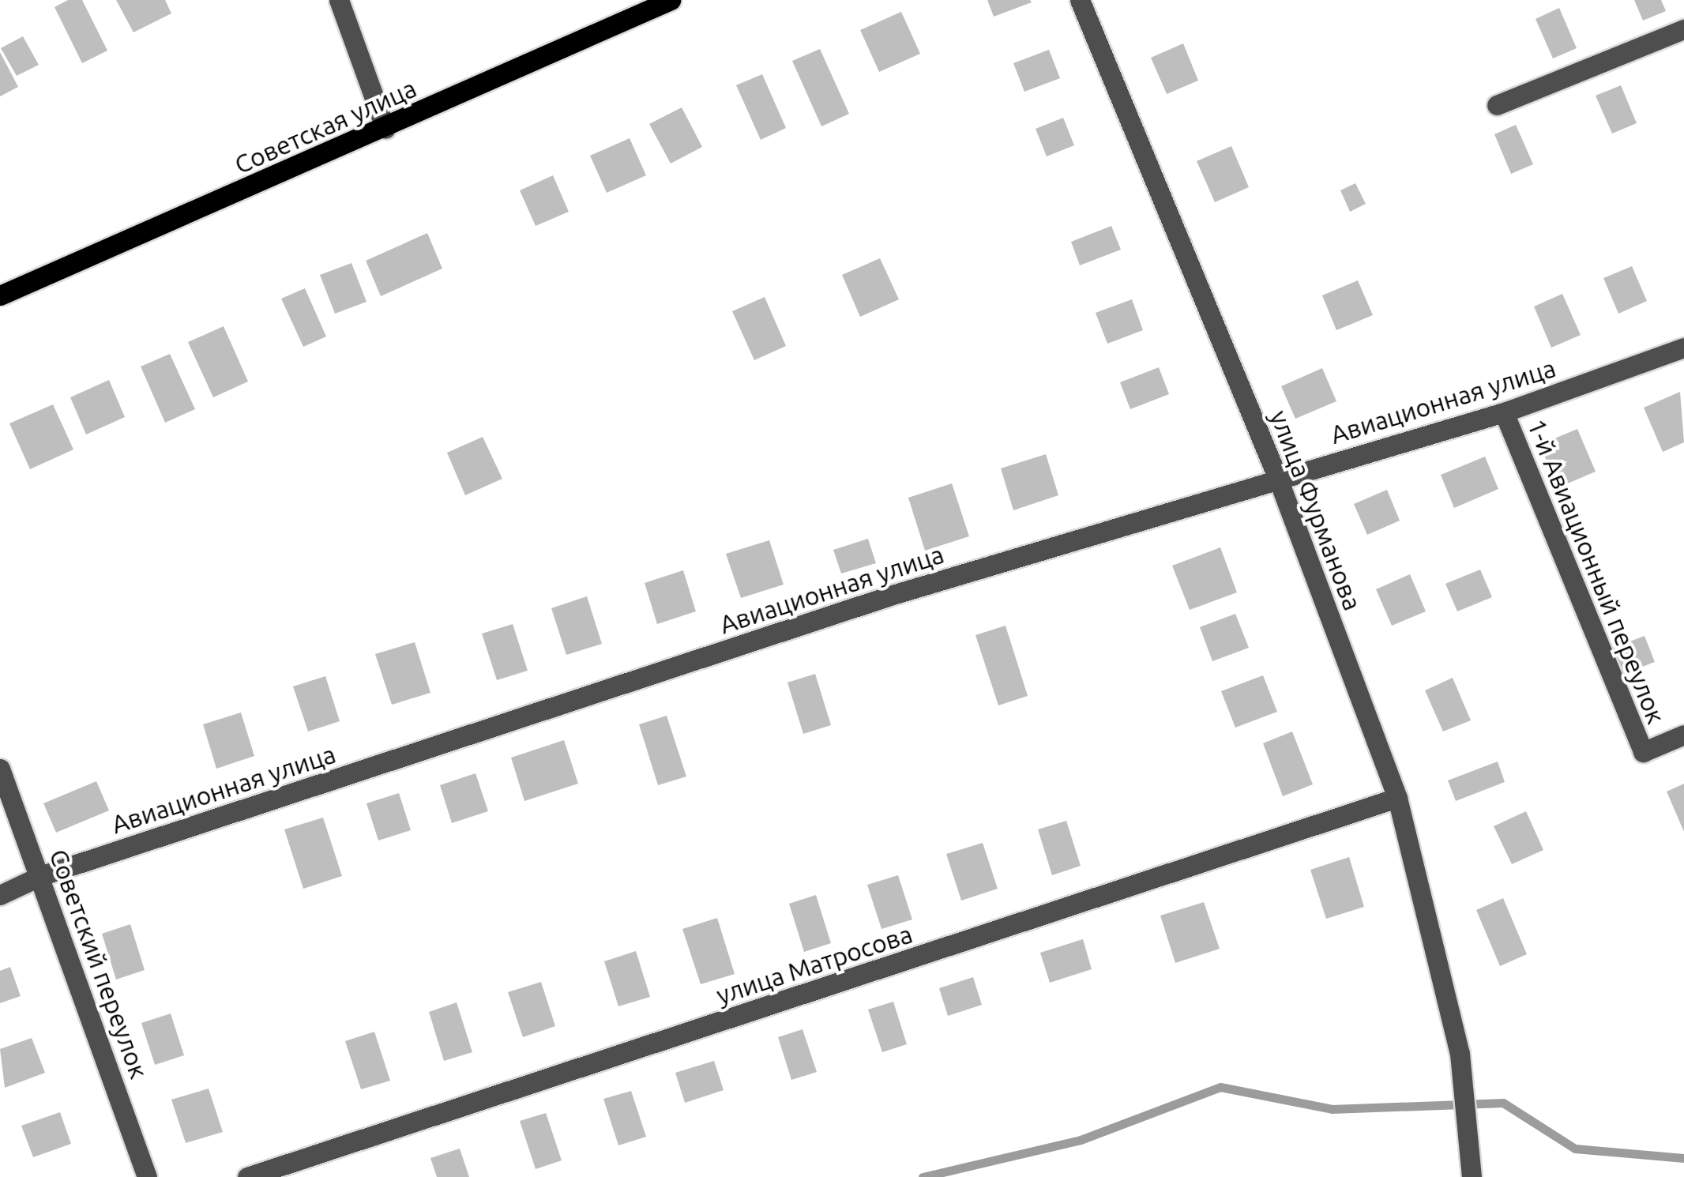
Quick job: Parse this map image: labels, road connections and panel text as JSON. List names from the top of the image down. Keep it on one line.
{"streets":{"main road":["Советская улица"],"street":["Авиационная улица","улица Фурманова","1-й Авиационный переулок","Советский переулок","улица Матросова"]},"crossings":[["Авиационная улица","улица Фурманова"],["Авиационная улица","1-й Авиационный переулок"],["Авиационная улица","Советский переулок"],["улица Фурманова","улица Матросова"]]}
